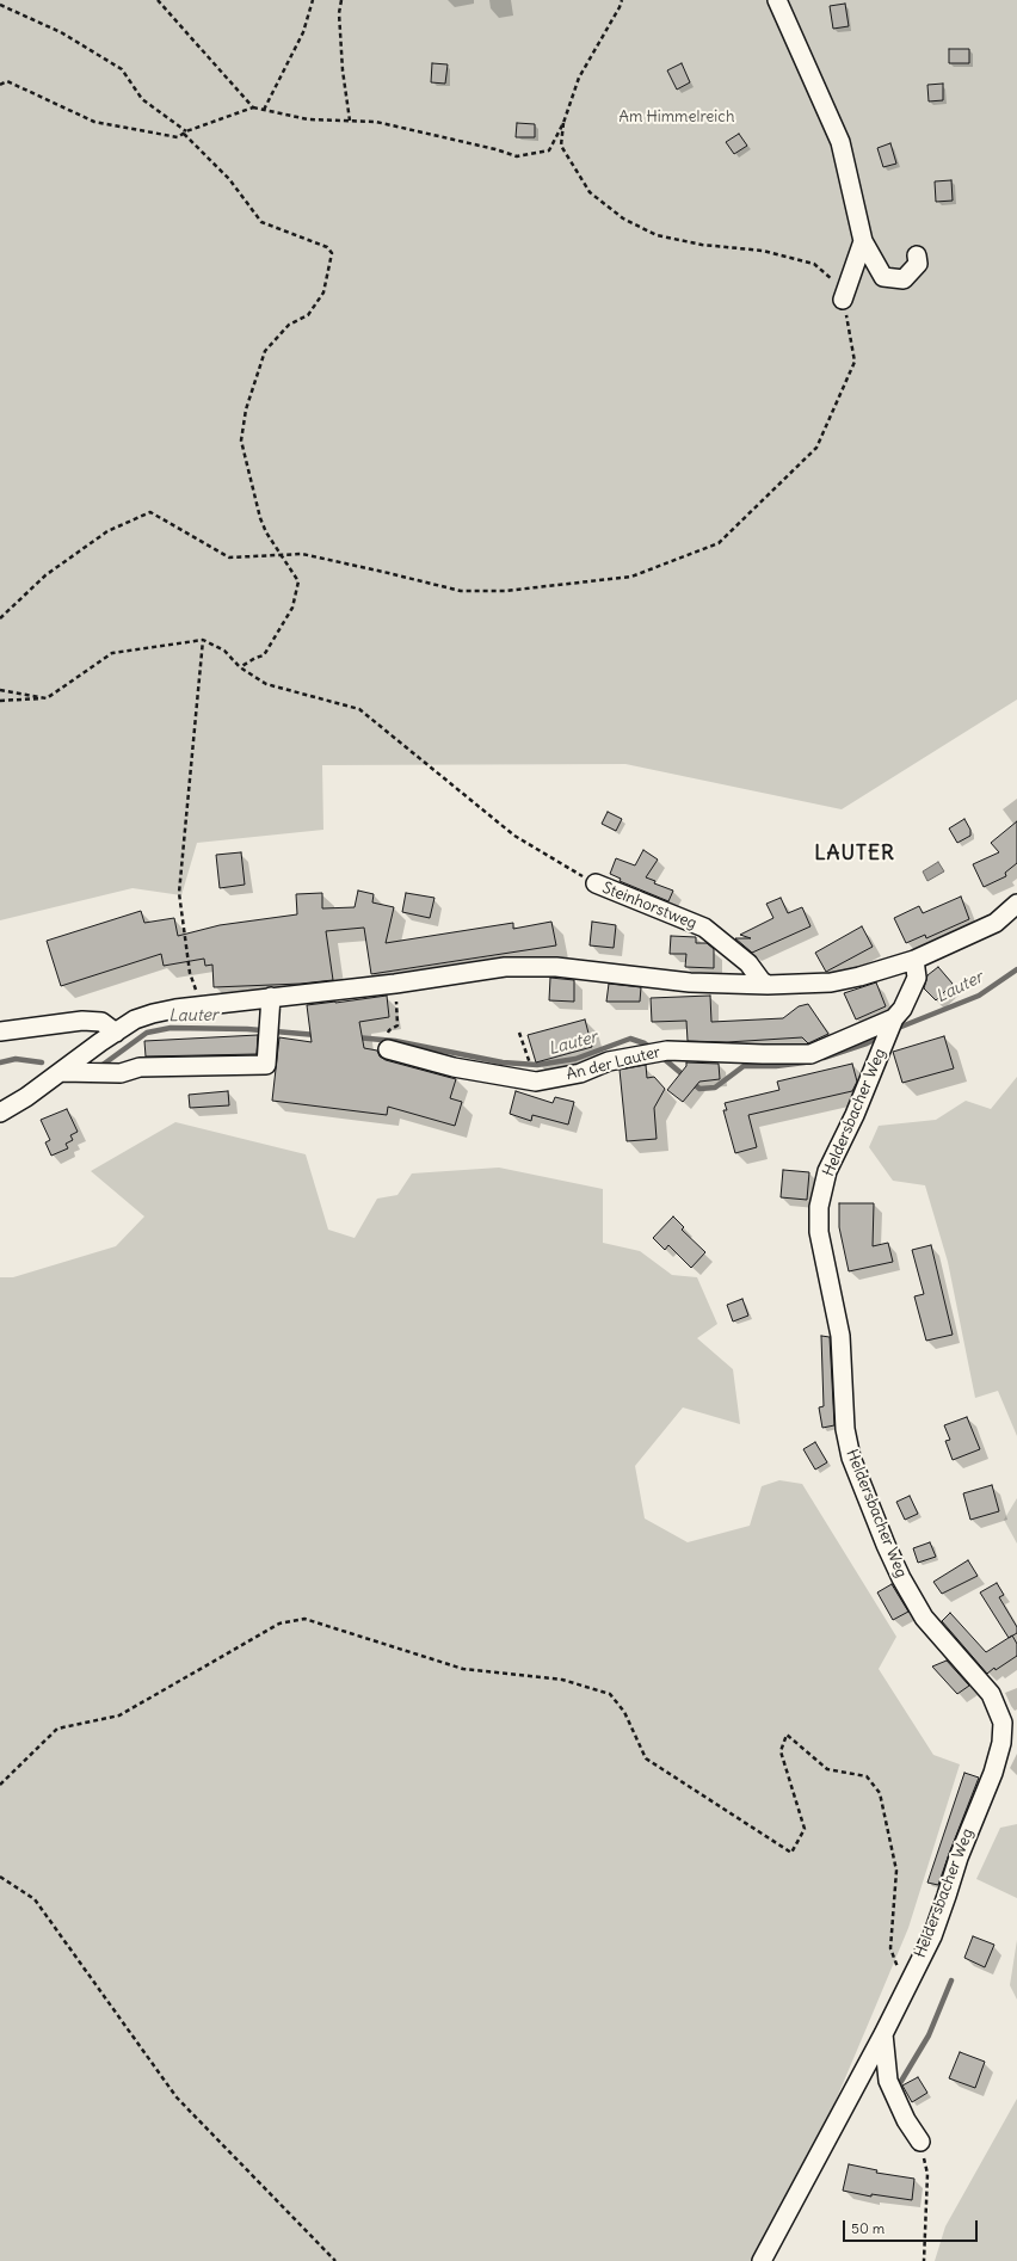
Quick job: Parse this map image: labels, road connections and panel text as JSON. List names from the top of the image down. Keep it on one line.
{"streets":{"street":["Steinhorstweg","An der Lauter","Heldersbacher Weg"]},"crossings":[["An der Lauter","Heldersbacher Weg"]],"districts":["LAUTER"],"water":["Lauter"],"parks":["Am Himmelreich"],"scale_bar":"50 m"}
